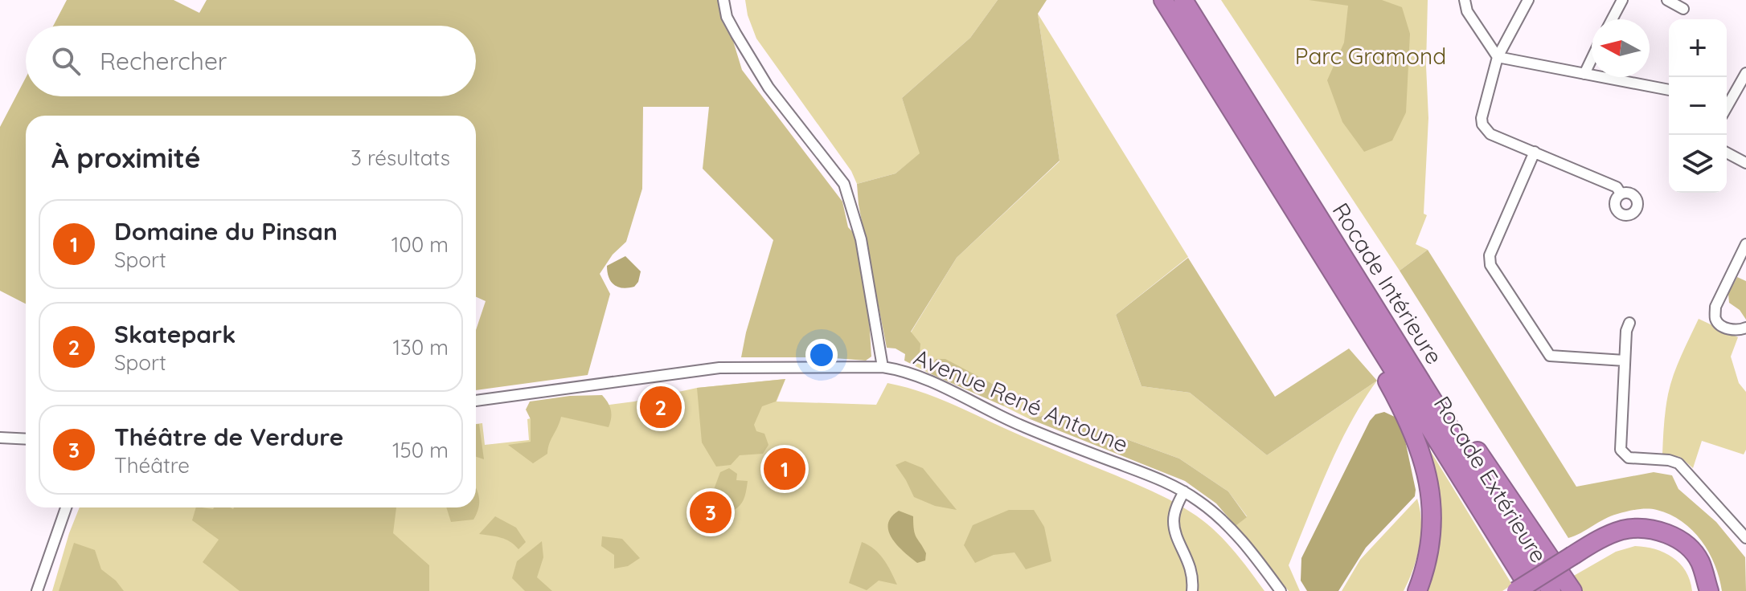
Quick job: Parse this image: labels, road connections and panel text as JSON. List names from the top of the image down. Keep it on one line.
{"streets":{"highway":["Rocade Intérieure","Rocade Extérieure"],"street":["Avenue René Antoune"]},"parks":["Parc Gramond"],"north":"left","page":{"map_buttons":["+","−"],"search":"Rechercher","heading":["À proximité","3 résultats"],"list":[{"mark":"1","name":"Domaine du Pinsan","note":"Sport","value":"100 m"},{"mark":"2","name":"Skatepark","note":"Sport","value":"130 m"},{"mark":"3","name":"Théâtre de Verdure","note":"Théâtre","value":"150 m"}],"pins":["2","1","3"]}}
